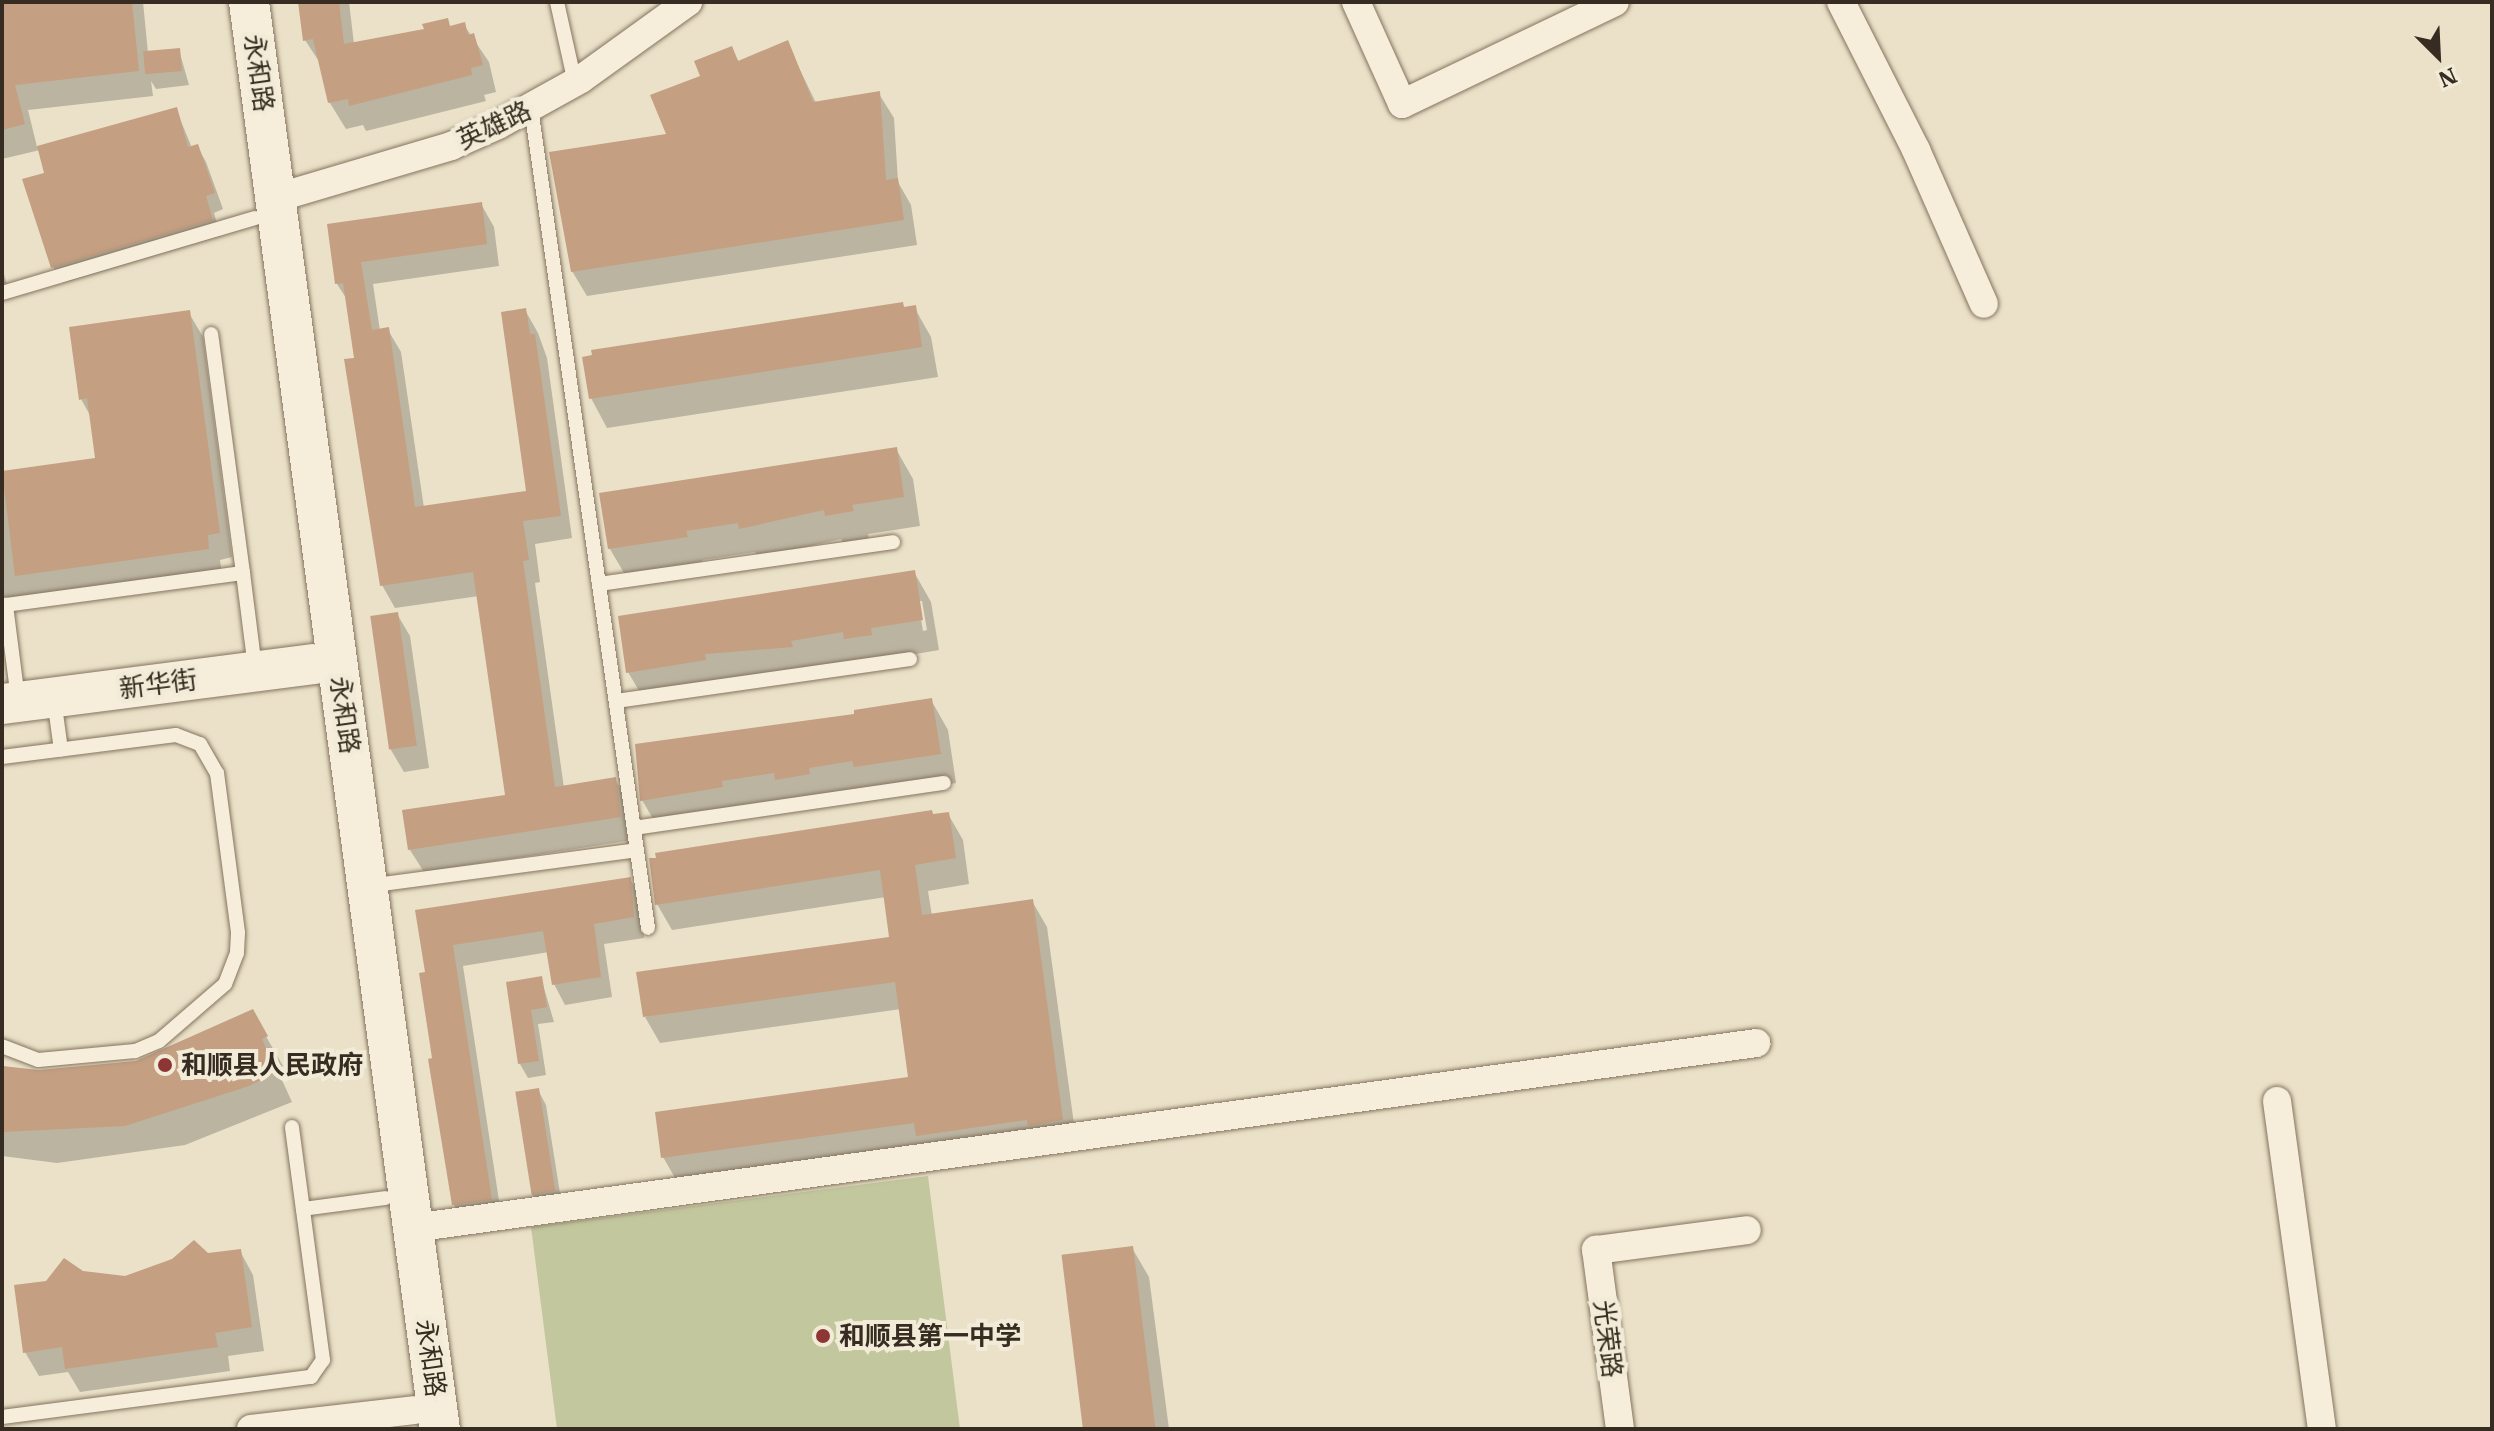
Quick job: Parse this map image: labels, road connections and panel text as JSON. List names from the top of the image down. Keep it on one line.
{"streets":{"main road":["永和路","新华街"],"street":["英雄路","光荣路"]},"crossings":[["永和路","英雄路"],["永和路","新华街"]],"places":["和顺县人民政府","和顺县第一中学"],"north":"bottom right"}
